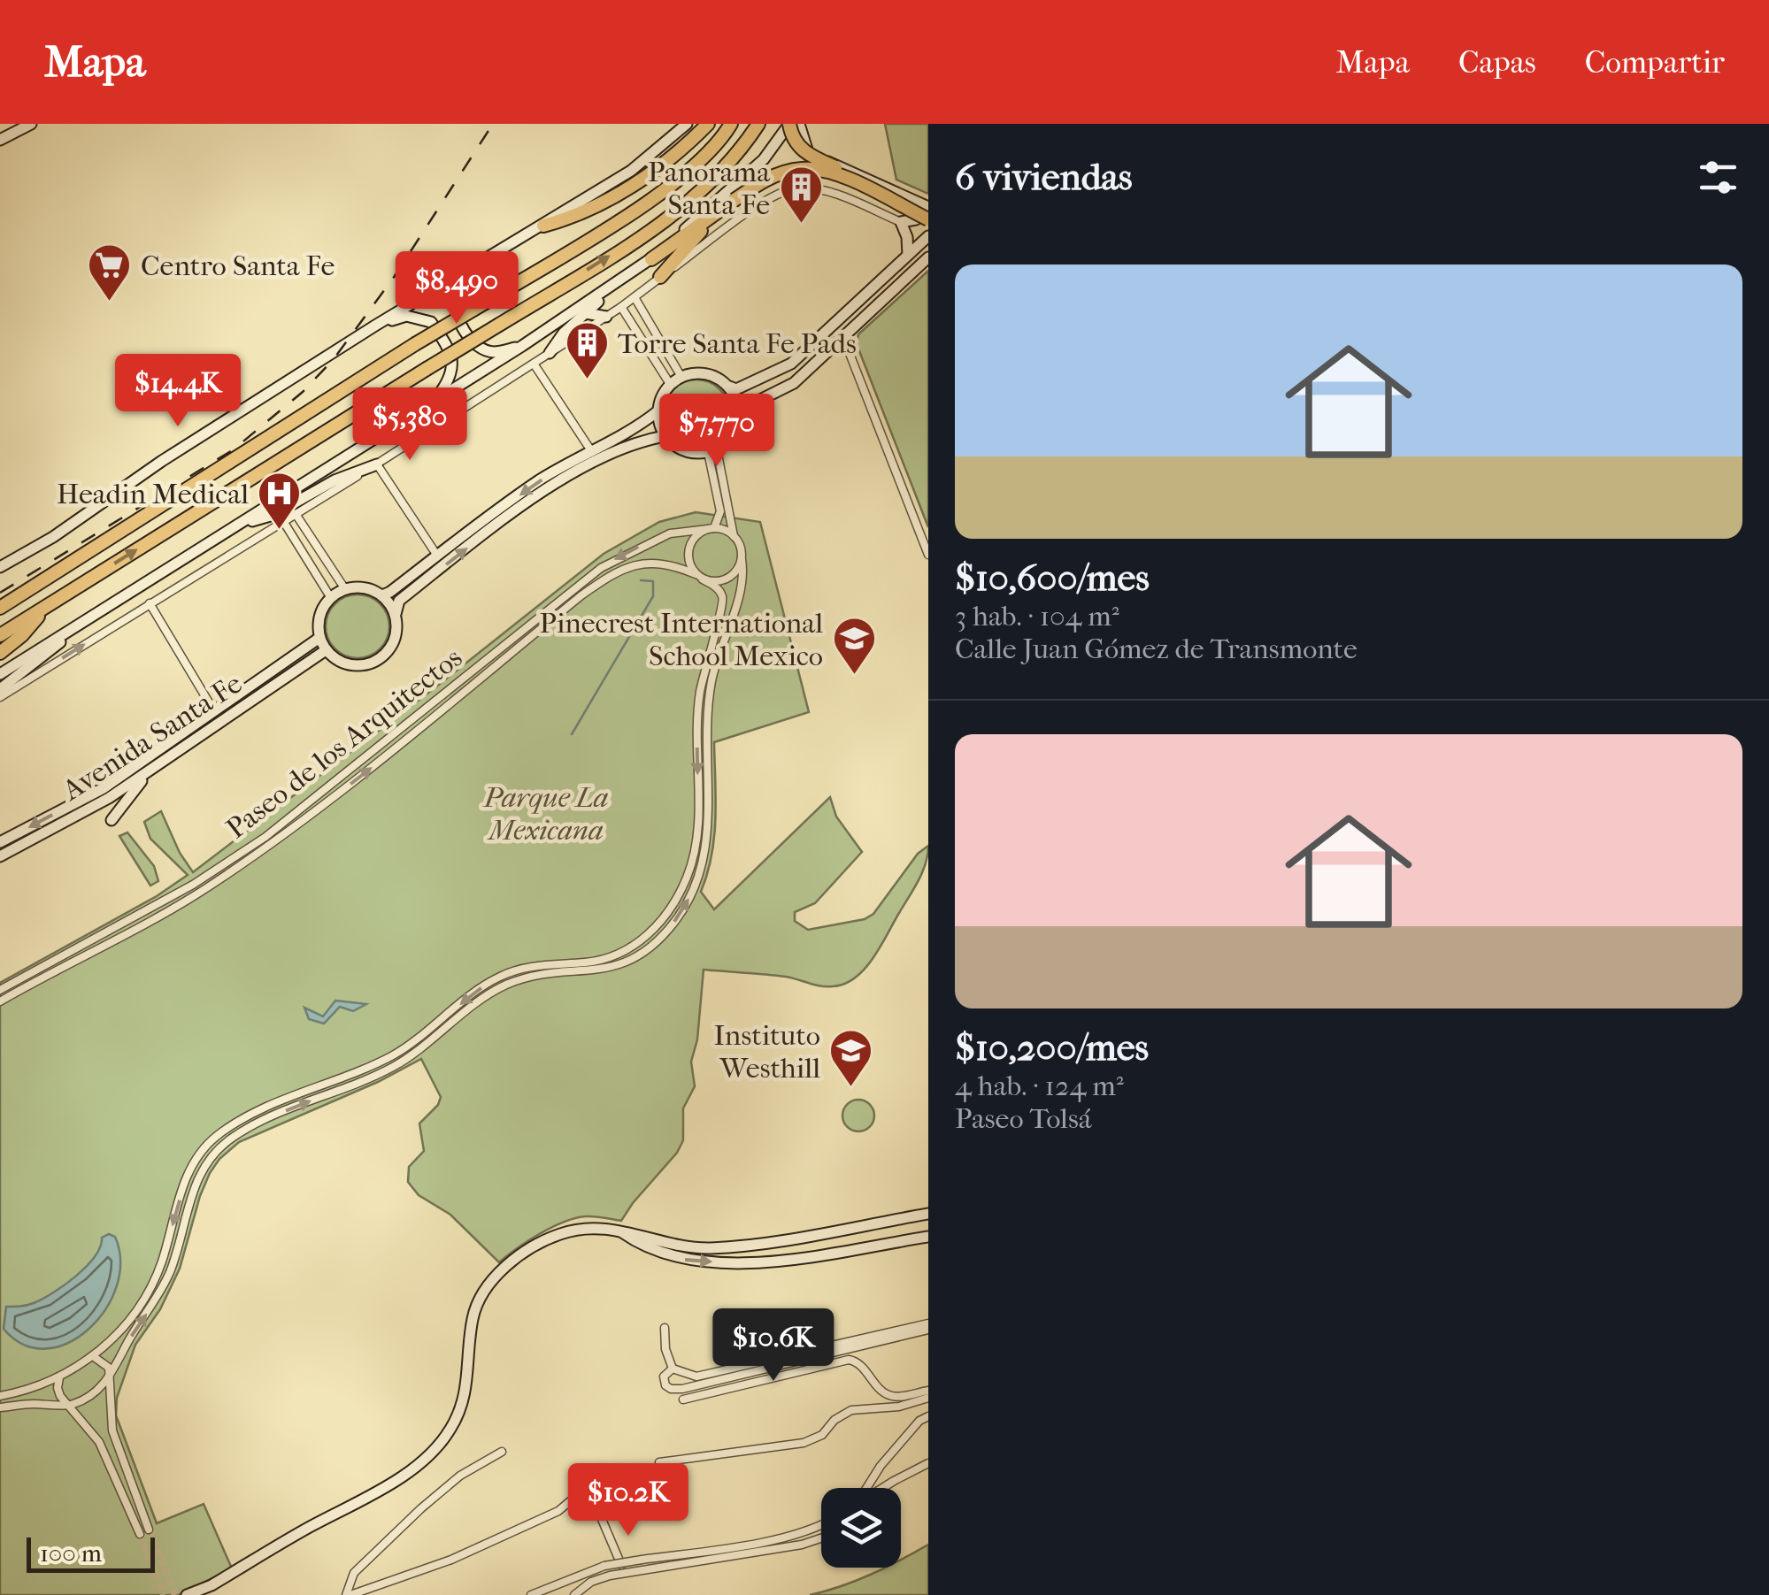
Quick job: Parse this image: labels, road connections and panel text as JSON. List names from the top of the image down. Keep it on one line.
{"streets":{"street":["Avenida Santa Fe","Paseo de los Arquitectos"]},"parks":["Parque La Mexicana"],"places":{"building":["Panorama Santa Fe","Torre Santa Fe Pads"],"supermarket":["Centro Santa Fe"],"hospital":["Headin Medical"],"school or university":["Pinecrest International School Mexico","Instituto Westhill"]},"scale_bar":"100 m","page":{"header":"Mapa","nav":["Mapa","Capas","Compartir"],"heading":"6 viviendas","list":[{"name":"$10,600/mes","note":"3 hab. · 104 m² · Calle Juan Gómez de Transmonte"},{"name":"$10,200/mes","note":"4 hab. · 124 m² · Paseo Tolsá"}],"price":["$8,490","$14.4K","$5,380","$7,770","$10.6K","$10.2K"],"scale":"100 m"}}
